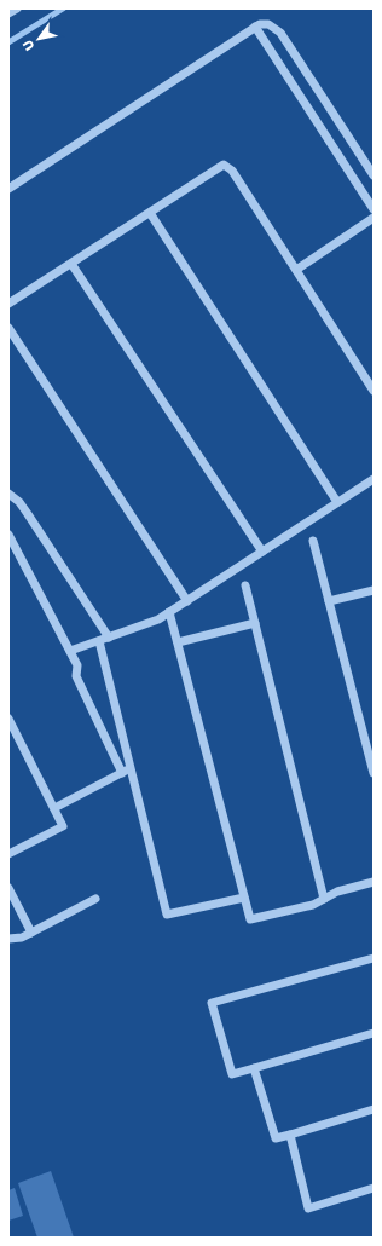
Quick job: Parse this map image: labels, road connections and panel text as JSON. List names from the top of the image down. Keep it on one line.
{"north":"bottom left"}
